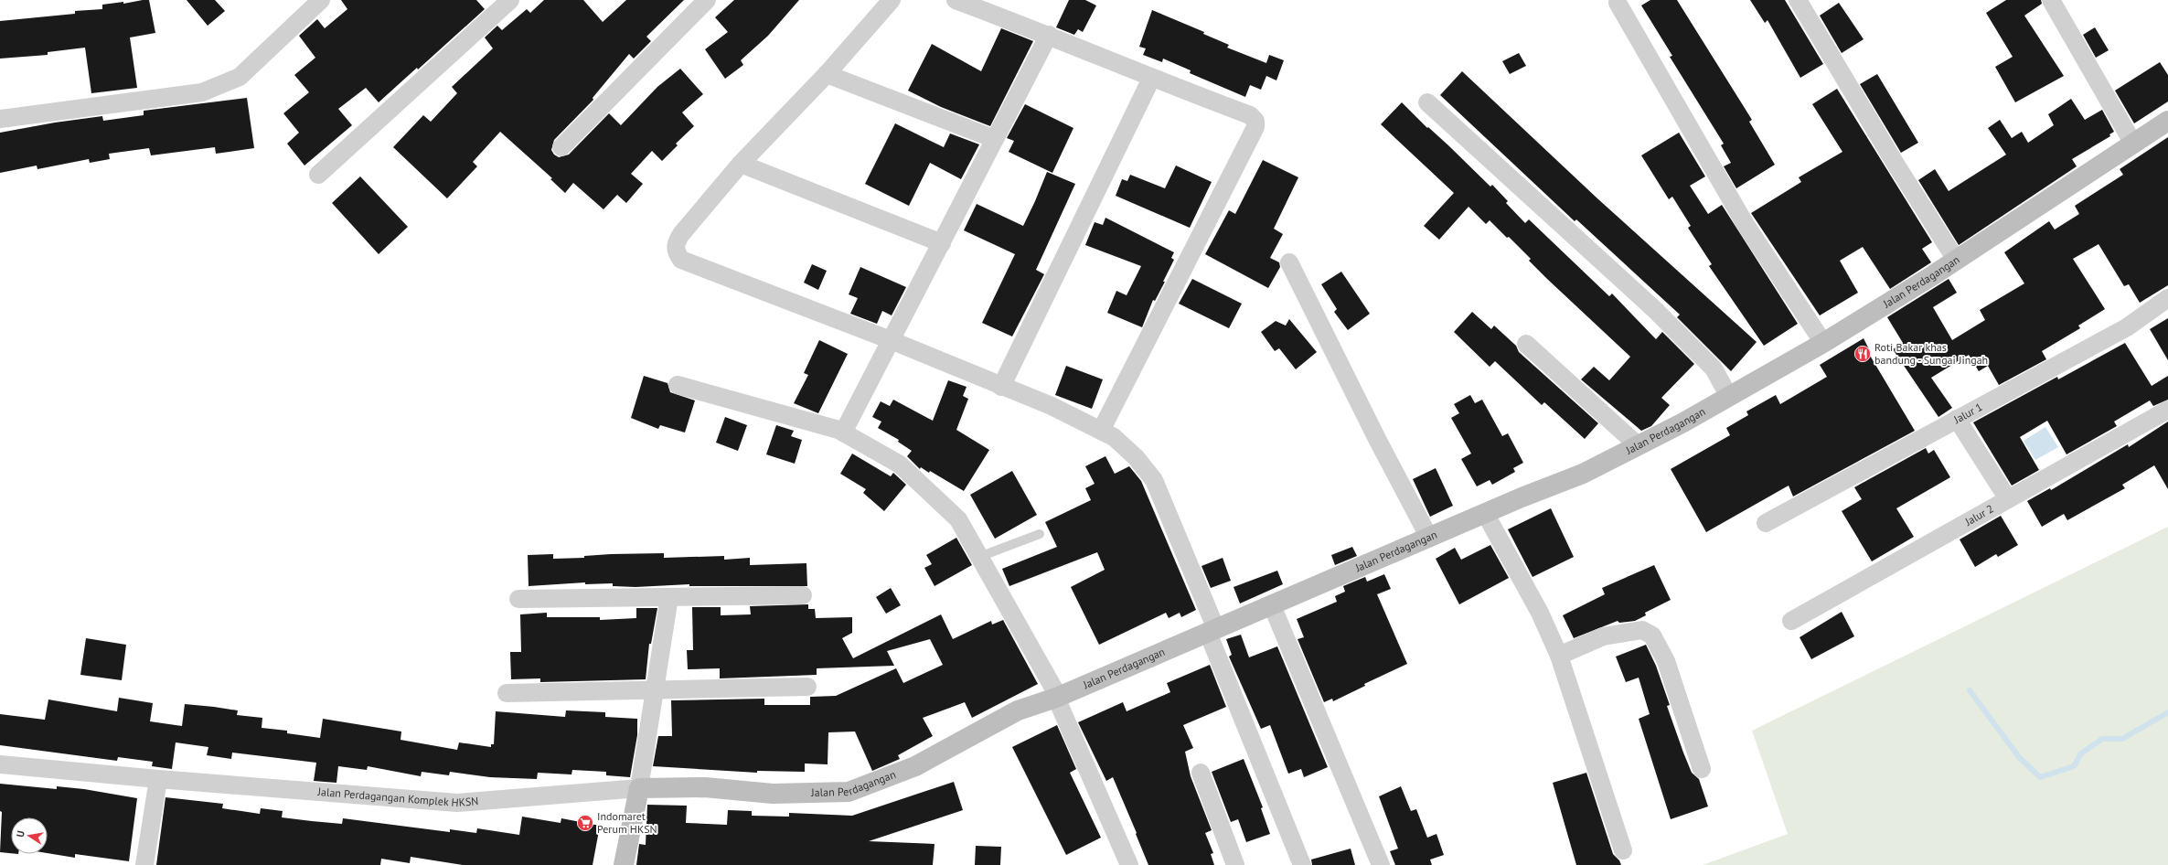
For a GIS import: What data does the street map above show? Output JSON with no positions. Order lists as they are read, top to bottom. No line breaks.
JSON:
{"streets":{"street":["Jalan Perdagangan","Jalur 1","Jalur 2","Jalan Perdagangan Komplek HKSN"]},"crossings":[["Jalan Perdagangan","Jalan Perdagangan Komplek HKSN"]],"places":{"restaurant":["Roti Bakar khas bandung - Sungai Jingah"],"supermarket":["Indomaret Perum HKSN"]},"north":"left"}
